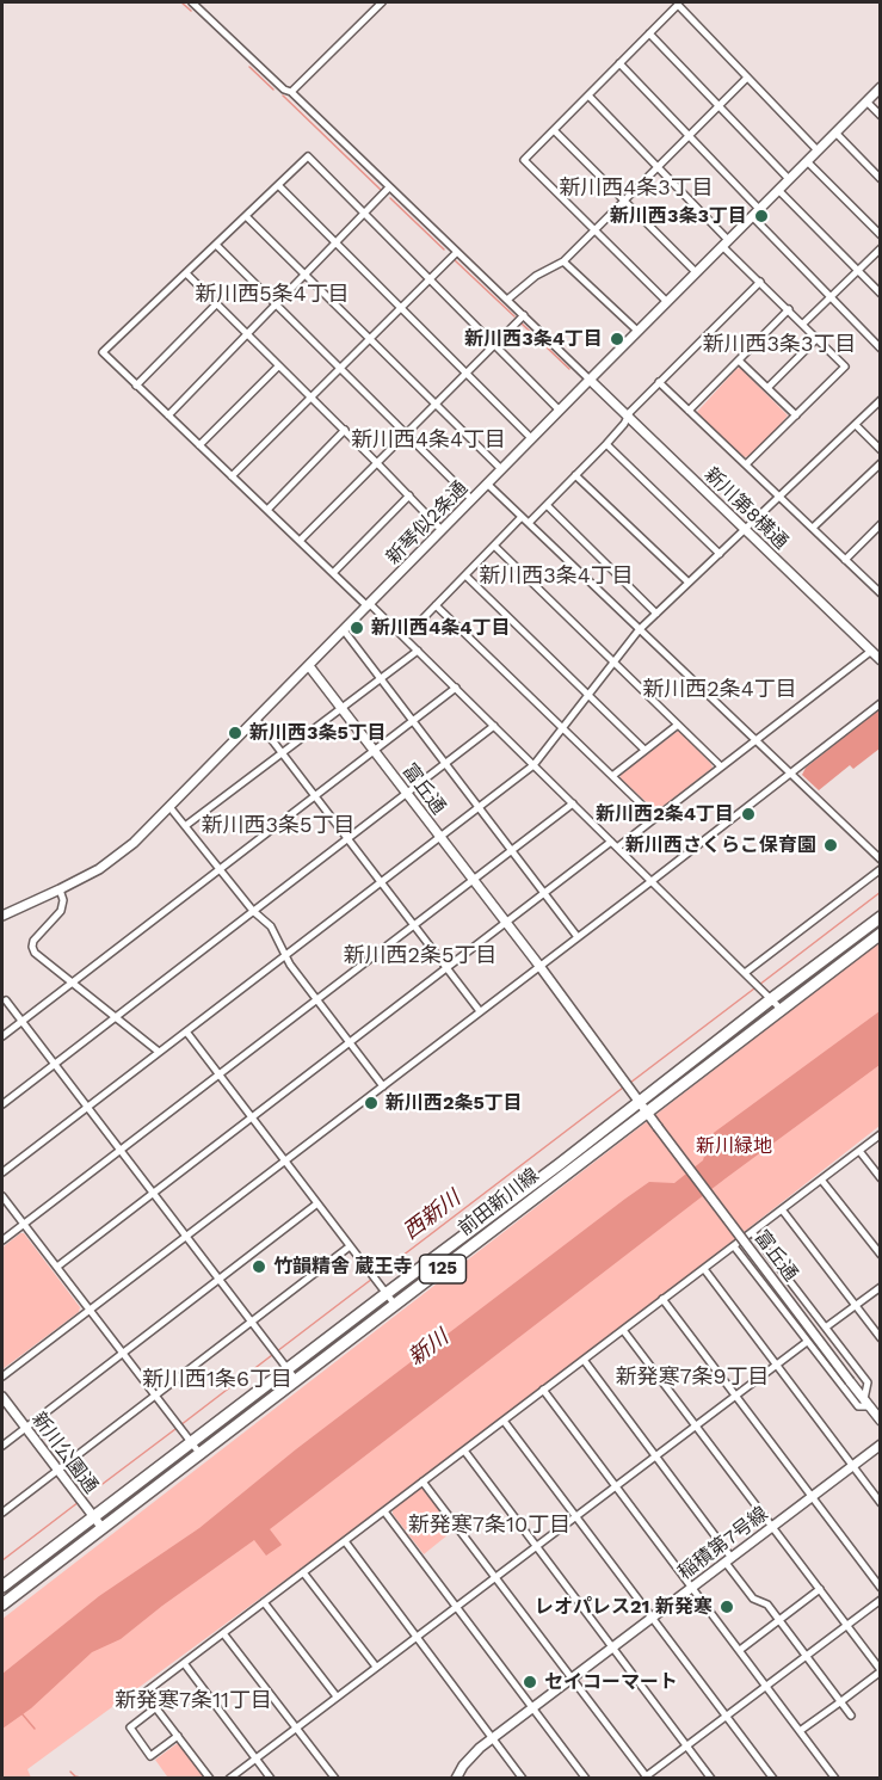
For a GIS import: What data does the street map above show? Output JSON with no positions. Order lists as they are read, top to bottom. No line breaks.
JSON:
{"streets":{"main road":["前田新川線","125"],"street":["新川第8横通","新琴似2条通","富丘通","新川公園通","稲積第7号線"]},"crossings":[["新川第8横通","新琴似2条通"],["新琴似2条通","富丘通"],["富丘通","前田新川線"],["前田新川線","新川公園通"]],"districts":["新川西4条3丁目","新川西5条4丁目","新川西3条3丁目","新川西4条4丁目","新川西3条4丁目","新川西2条4丁目","新川西3条5丁目","新川西2条5丁目","新発寒7条9丁目","新川西1条6丁目","新発寒7条10丁目","新発寒7条11丁目"],"water":["西新川","新川"],"parks":["新川緑地"],"places":["新川西3条3丁目","新川西3条4丁目","新川西4条4丁目","新川西3条5丁目","新川西2条4丁目","新川西さくらこ保育園","新川西2条5丁目","竹韻精舎 蔵王寺","レオパレス21 新発寒","セイコーマート"]}
